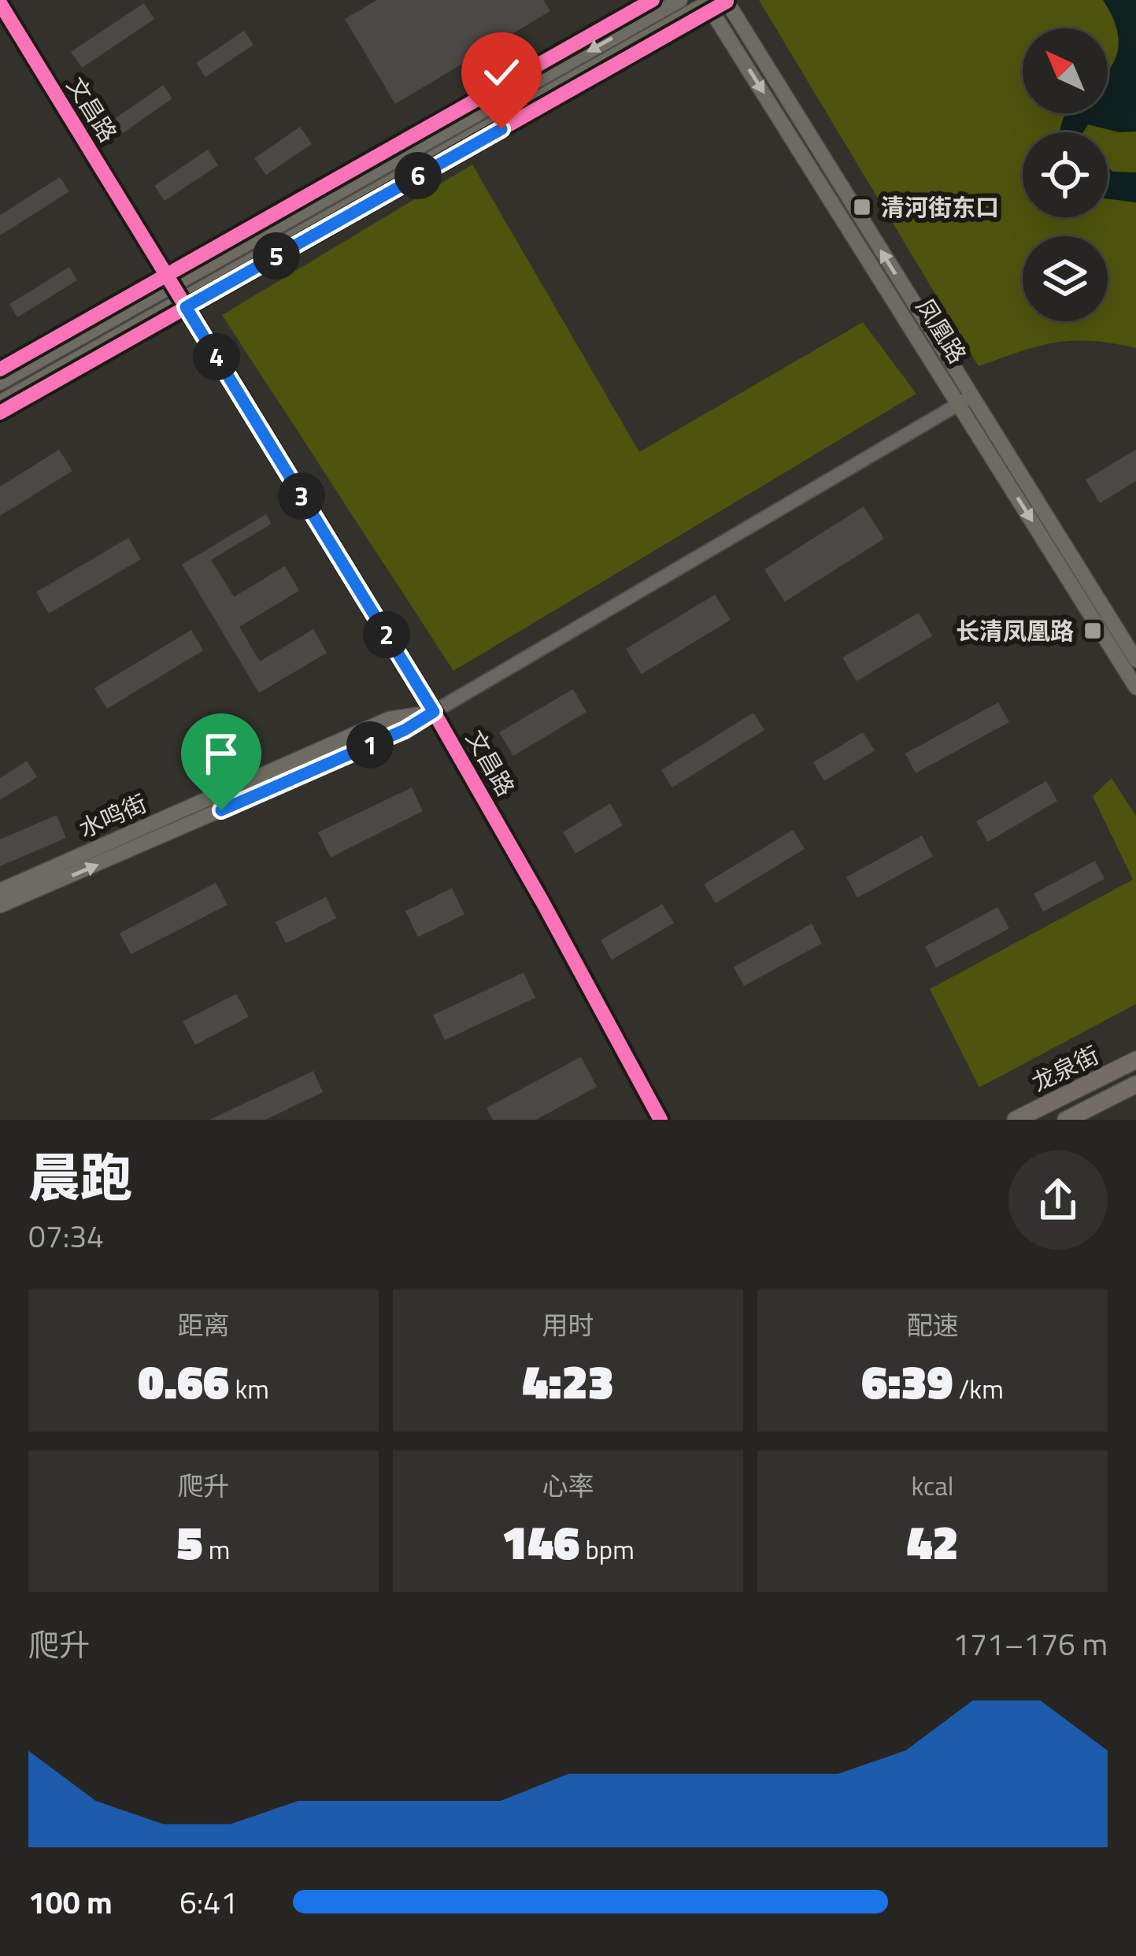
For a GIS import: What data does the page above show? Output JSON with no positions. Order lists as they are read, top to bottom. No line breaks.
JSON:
{"streets":{"main road":["凤凰路","水鸣街","龙泉街"],"street":["文昌路"]},"crossings":[["文昌路","水鸣街"]],"places":{"transit":["清河街东口","长清凤凰路"]},"north":"top left","page":{"pins":["6","5","4","3","2","1"],"heading":["晨跑","07:34"],"stats":[["距离","0.66 km"],["用时","4:23"],["配速","6:39 /km"],["爬升","5 m"],["心率","146 bpm"],["kcal","42"]],"chart":["爬升","171–176 m"],"list":[{"name":"100 m","note":"6:41"}]}}
